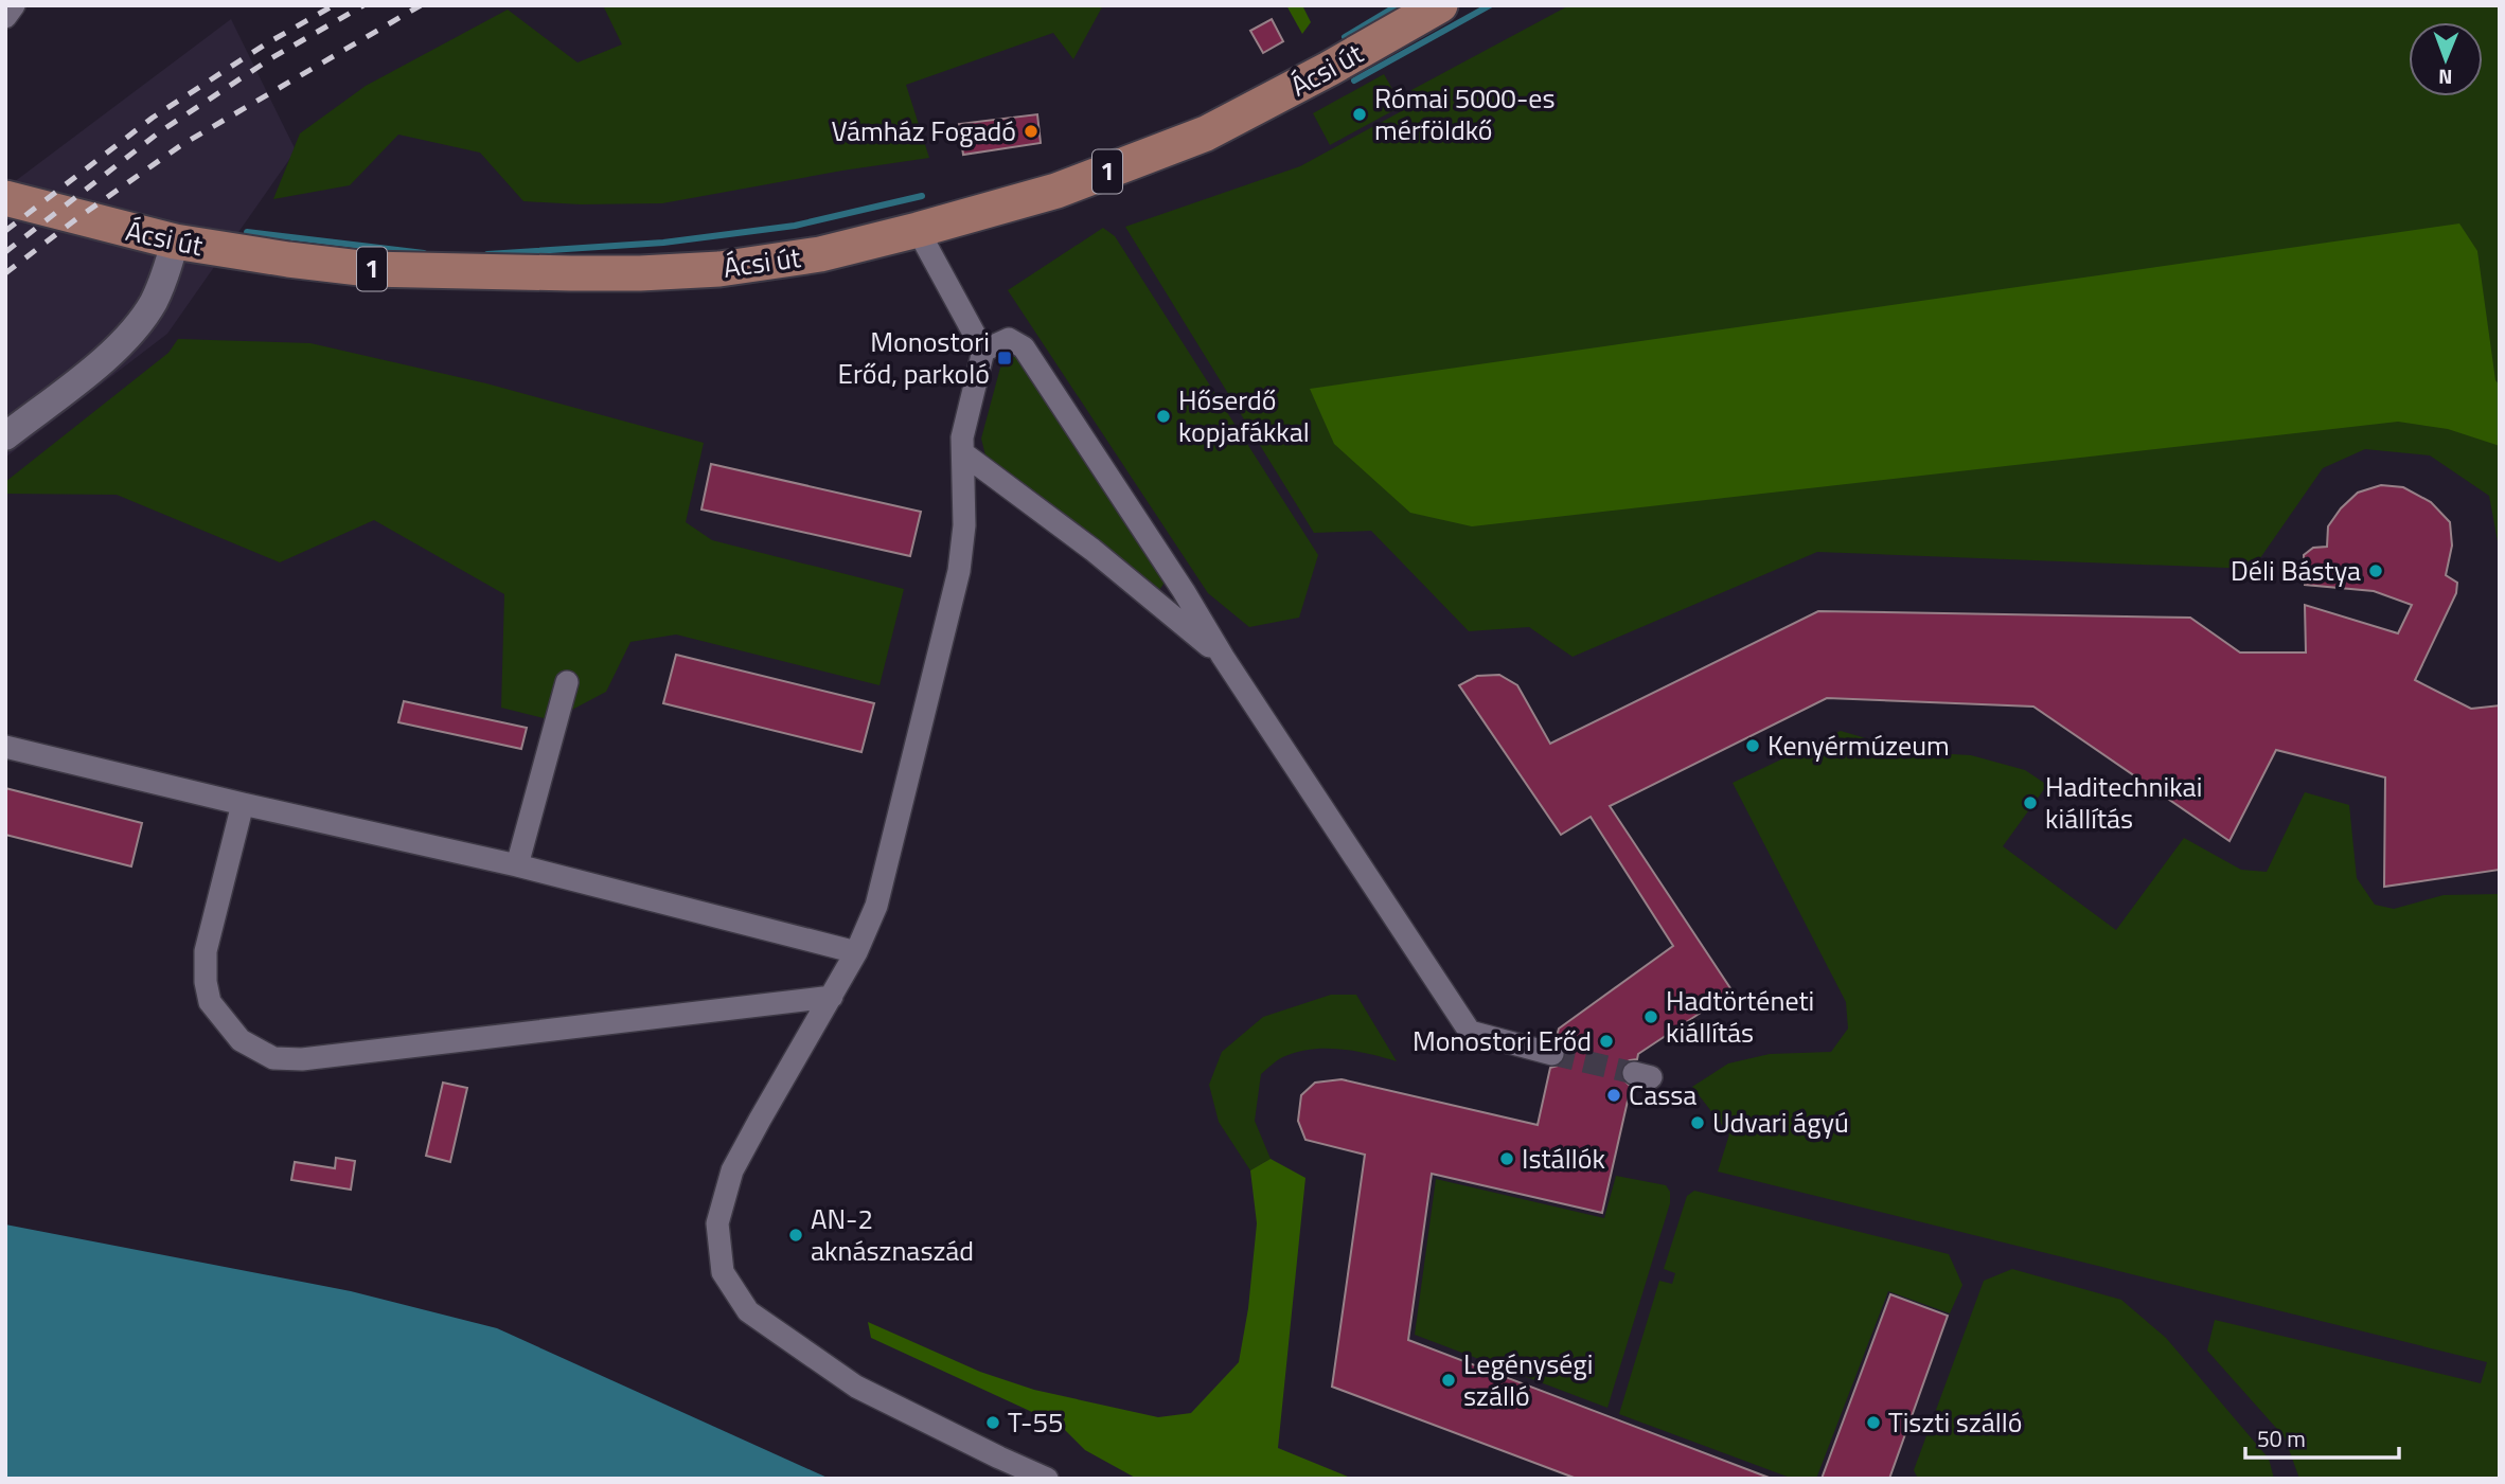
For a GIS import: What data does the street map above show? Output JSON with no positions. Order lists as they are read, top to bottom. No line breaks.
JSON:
{"streets":{"main road":["Ácsi út","1"]},"places":{"other":["Római 5000-es mérföldkő","Vámház Fogadó","Hőserdő kopjafákkal","Déli Bástya","Kenyérmúzeum","Haditechnikai kiállítás","Hadtörténeti kiállítás","Monostori Erőd","Cassa","Udvari ágyú","Istállók","AN-2 aknásznaszád","Legénységi szálló","T-55","Tiszti szálló"],"transit":["Monostori Erőd, parkoló"]},"scale_bar":"50 m","north":"bottom"}
